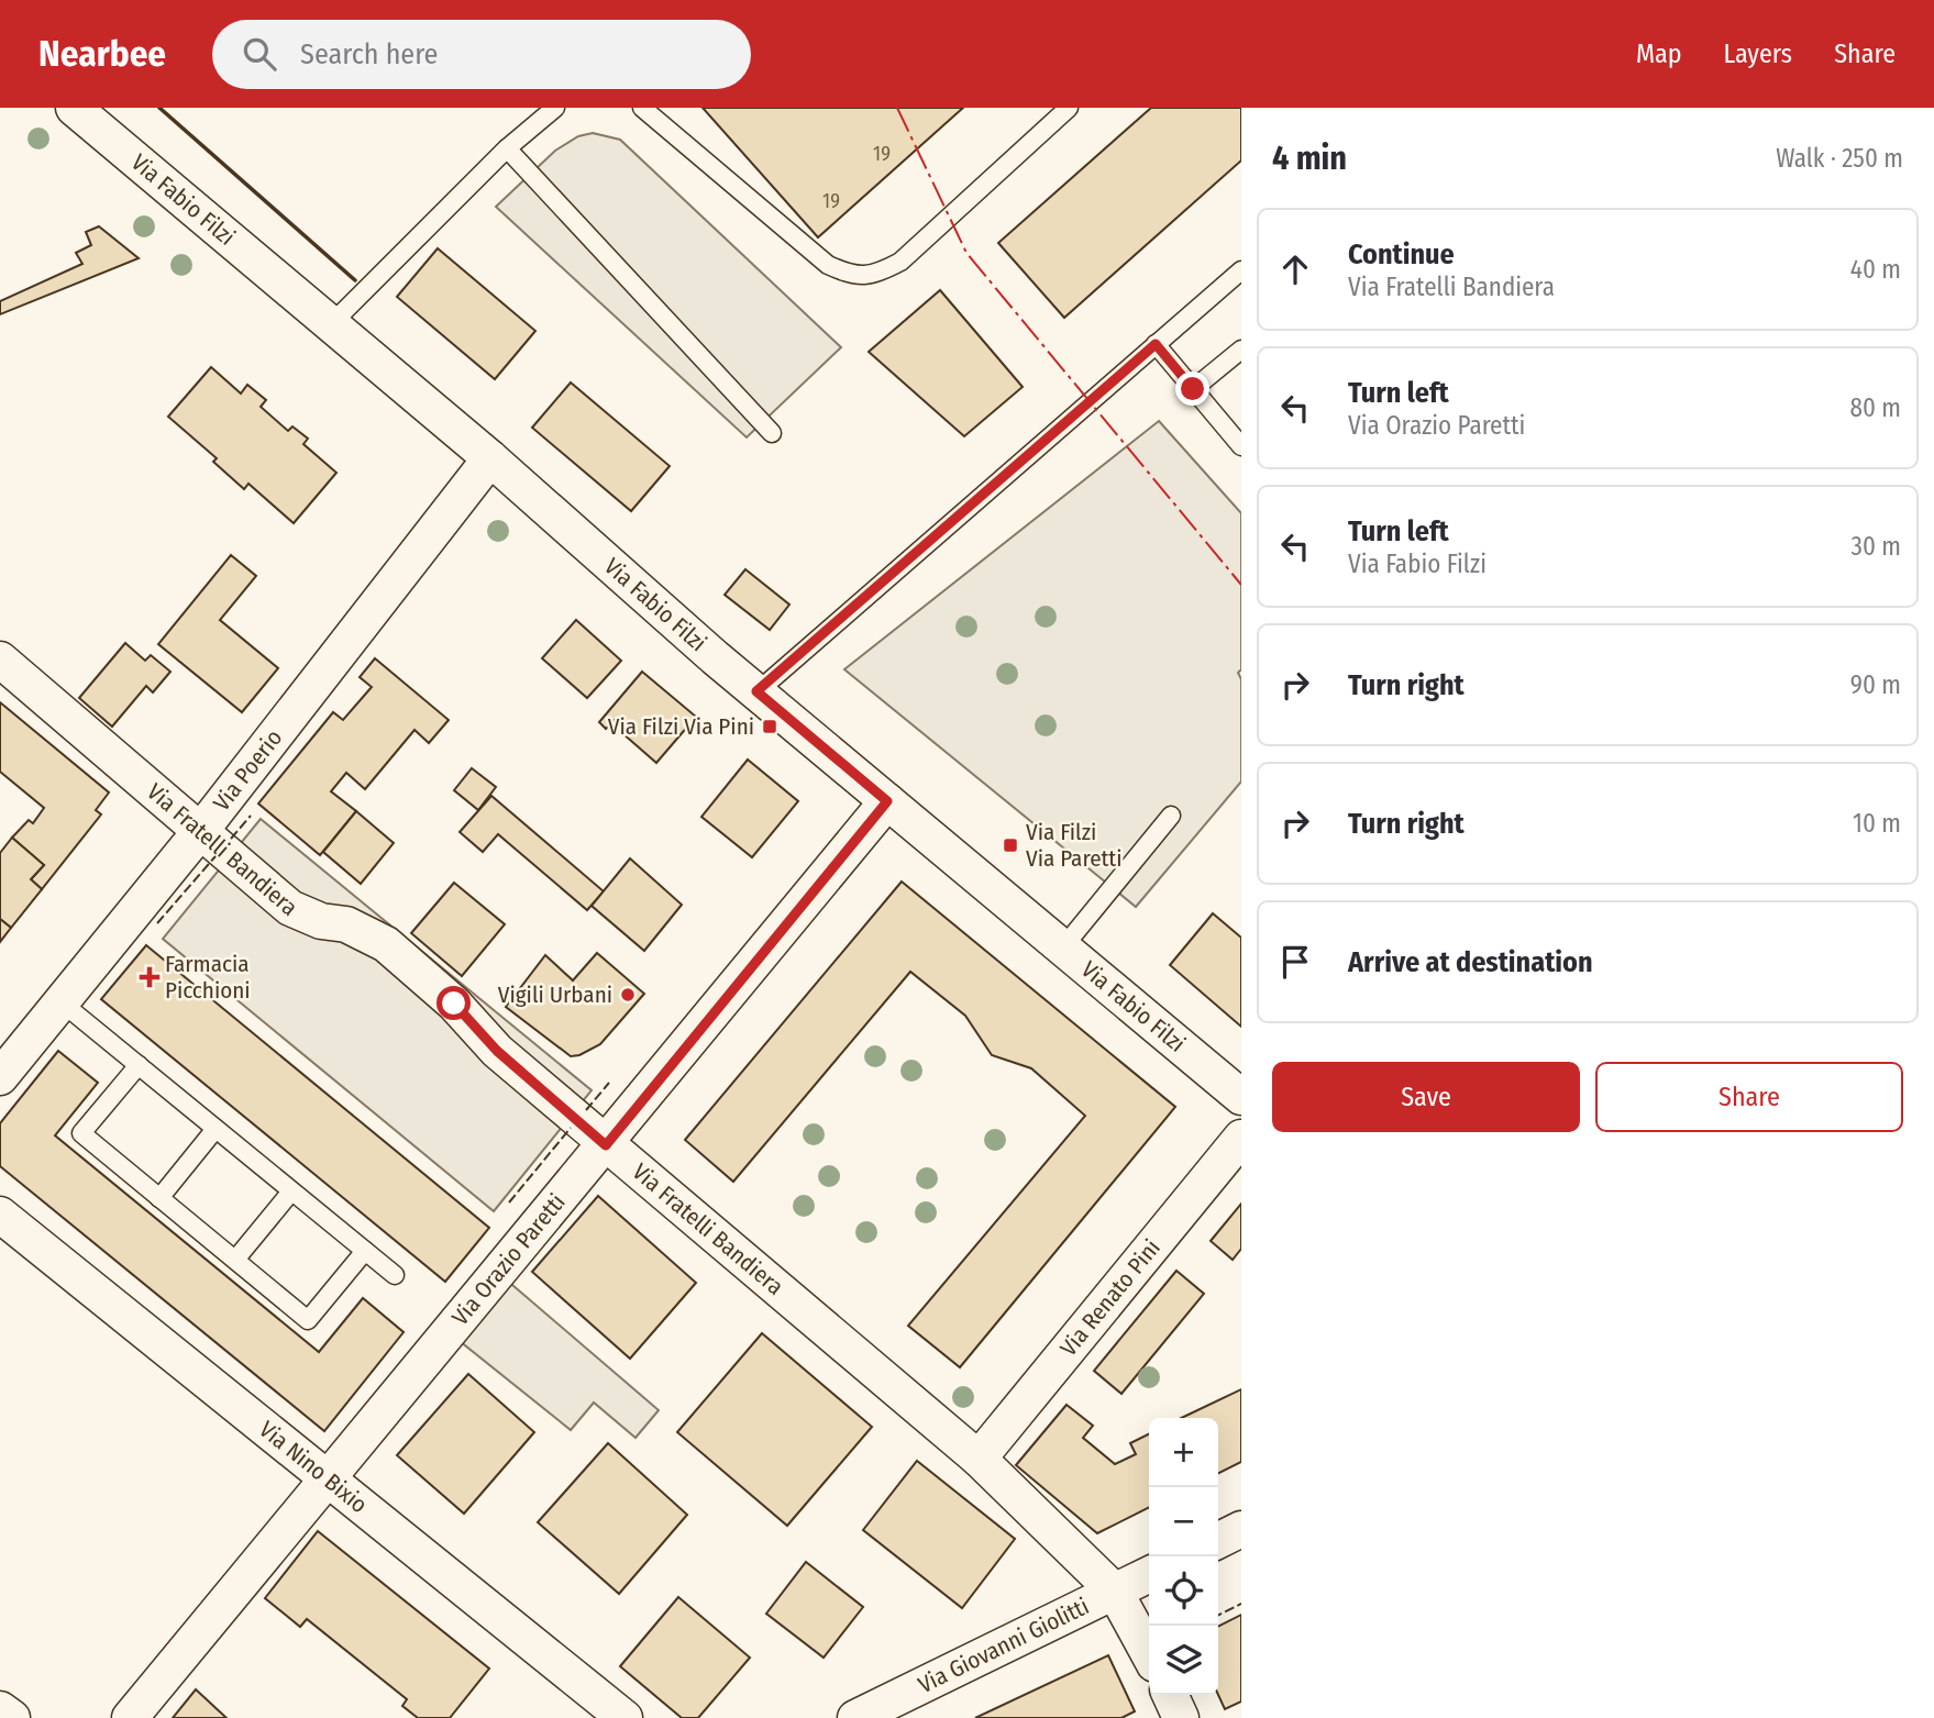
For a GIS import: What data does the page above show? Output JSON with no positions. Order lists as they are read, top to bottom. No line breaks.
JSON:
{"streets":{"street":["Via Fabio Filzi","Via Poerio","Via Fratelli Bandiera","Via Orazio Paretti","Via Renato Pini","Via Nino Bixio","Via Giovanni Giolitti"]},"crossings":[["Via Fabio Filzi","Via Poerio"],["Via Fabio Filzi","Via Orazio Paretti"],["Via Poerio","Via Fratelli Bandiera"],["Via Fratelli Bandiera","Via Orazio Paretti"],["Via Fratelli Bandiera","Via Renato Pini"],["Via Fratelli Bandiera","Via Giovanni Giolitti"],["Via Orazio Paretti","Via Nino Bixio"]],"places":{"transit":["Via Filzi Via Pini","Via Filzi Via Paretti"],"health":["Farmacia Picchioni"],"other":["Vigili Urbani"]},"house_numbers":["19","19"],"page":{"header":"Nearbee","search":"Search here","nav":["Map","Layers","Share"],"heading":["4 min","Walk · 250 m"],"list":[["Continue","Via Fratelli Bandiera","40 m"],["Turn left","Via Orazio Paretti","80 m"],["Turn left","Via Fabio Filzi","30 m"],["Turn right","90 m"],["Turn right","10 m"],"Arrive at destination"],"buttons":["Save","Share"],"map_buttons":["+","−"]}}
